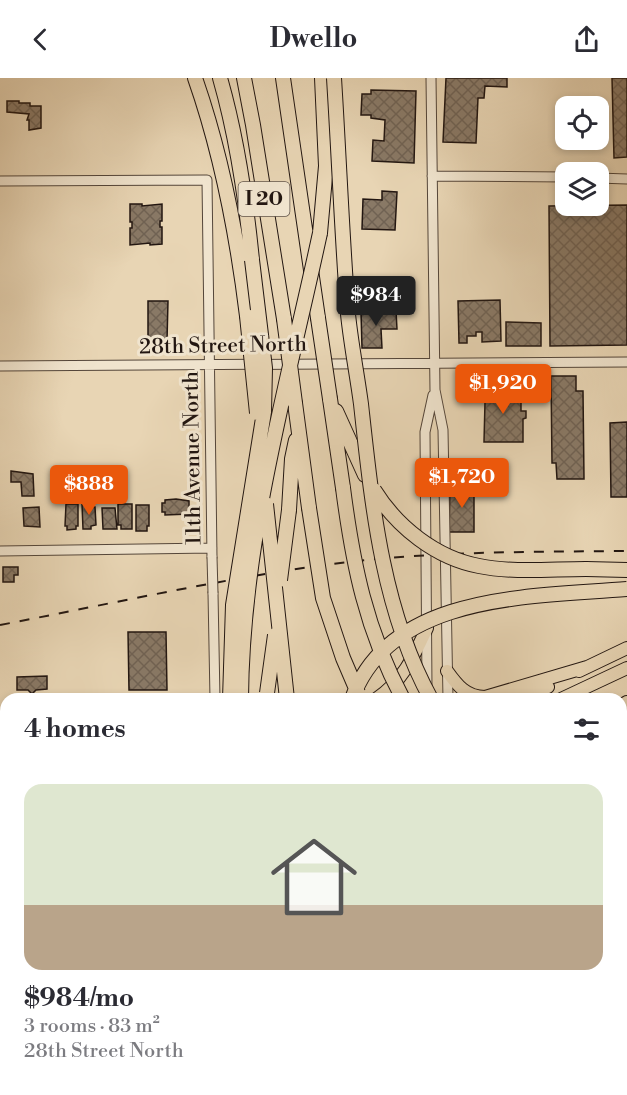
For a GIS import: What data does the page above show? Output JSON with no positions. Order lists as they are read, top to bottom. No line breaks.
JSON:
{"streets":{"highway":["I 20"],"street":["28th Street North","11th Avenue North"]},"crossings":[["28th Street North","11th Avenue North"]],"page":{"header":"Dwello","price":["$984","$1,920","$1,720","$888"],"heading":"4 homes","list":[{"name":"$984/mo","note":"3 rooms · 83 m² · 28th Street North"}]}}
